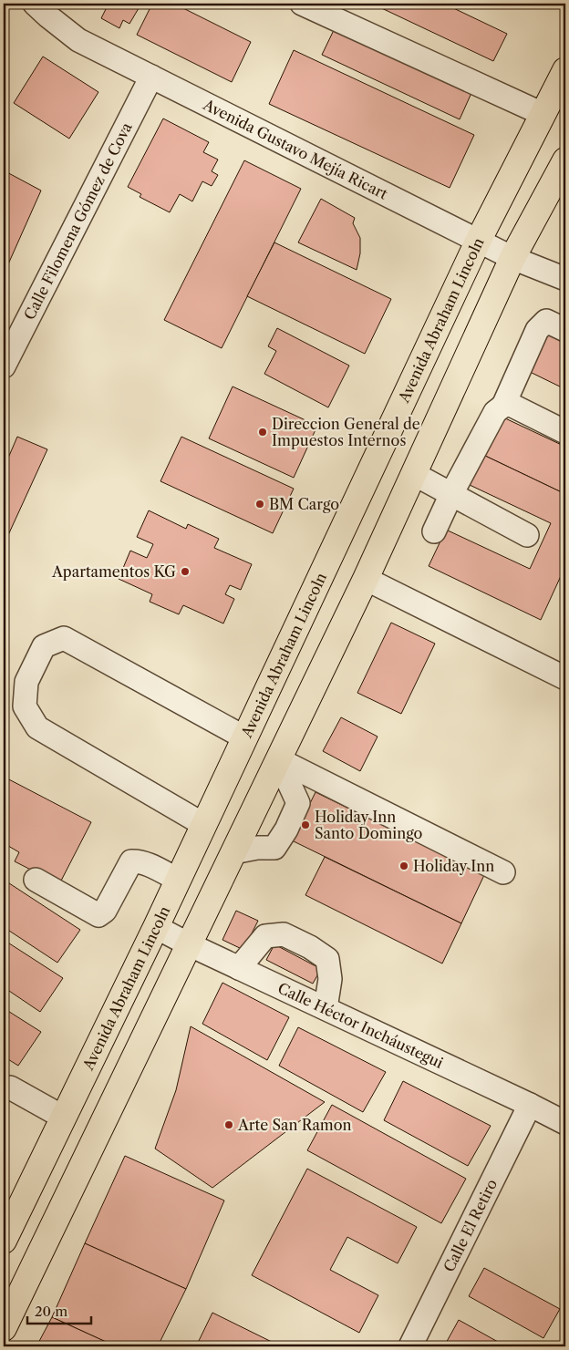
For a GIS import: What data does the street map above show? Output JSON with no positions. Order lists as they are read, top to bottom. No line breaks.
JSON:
{"streets":{"main road":["Avenida Abraham Lincoln"],"street":["Avenida Gustavo Mejía Ricart","Calle Filomena Gómez de Cova","Calle Héctor Incháustegui","Calle El Retiro"]},"crossings":[["Avenida Gustavo Mejía Ricart","Calle Filomena Gómez de Cova"],["Avenida Gustavo Mejía Ricart","Avenida Abraham Lincoln"],["Avenida Abraham Lincoln","Calle Héctor Incháustegui"],["Calle Héctor Incháustegui","Calle El Retiro"]],"places":["Direccion General de Impuestos Internos","BM Cargo","Apartamentos KG","Holiday Inn Santo Domingo","Holiday Inn","Arte San Ramon"],"scale_bar":"20 m"}
